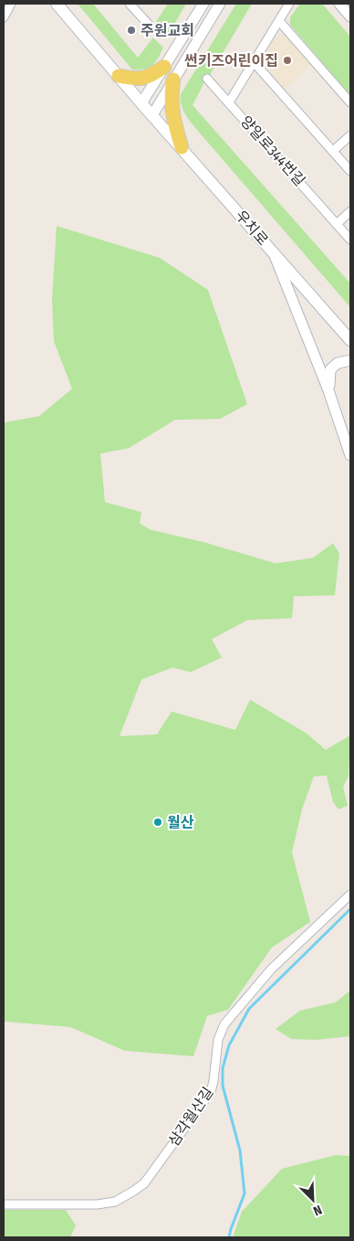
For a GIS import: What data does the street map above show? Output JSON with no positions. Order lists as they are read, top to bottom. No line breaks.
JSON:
{"streets":{"main road":["우치로"],"street":["양일로344번길","삼각월산길"]},"places":["주원교회","썬키즈어린이집","월산"],"north":"bottom right"}
